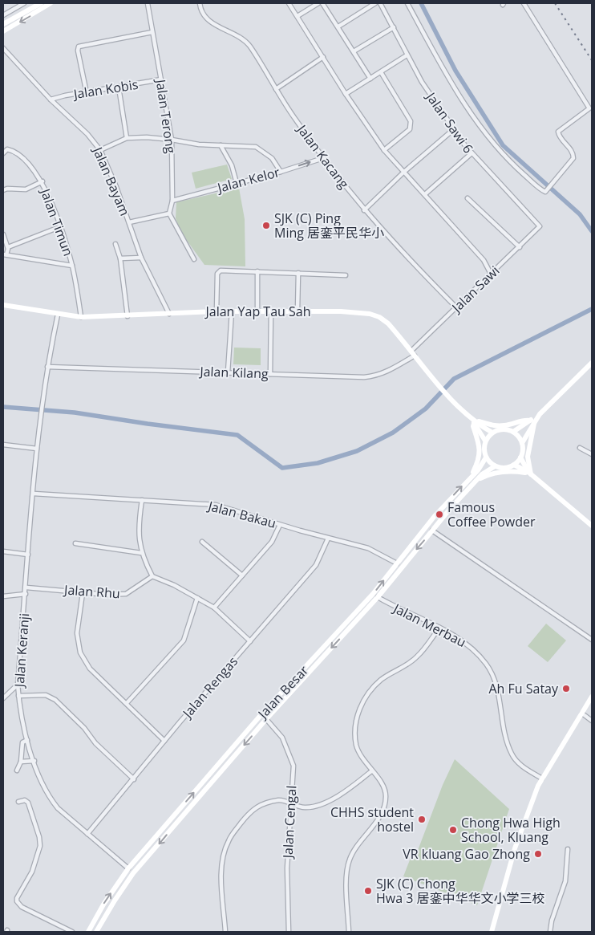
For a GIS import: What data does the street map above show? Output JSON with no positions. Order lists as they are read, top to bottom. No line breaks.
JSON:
{"streets":{"main road":["Jalan Yap Tau Sah","Jalan Besar"],"street":["Jalan Kobis","Jalan Terong","Jalan Sawi 6","Jalan Kacang","Jalan Kelor","Jalan Bayam","Jalan Timun","Jalan Sawi","Jalan Kilang","Jalan Bakau","Jalan Rhu","Jalan Merbau","Jalan Keranji","Jalan Rengas","Jalan Cengal"]},"crossings":[["Jalan Kobis","Jalan Terong"],["Jalan Kobis","Jalan Bayam"],["Jalan Terong","Jalan Kelor"],["Jalan Sawi 6","Jalan Sawi"],["Jalan Kacang","Jalan Kelor"],["Jalan Kacang","Jalan Sawi"],["Jalan Bayam","Jalan Yap Tau Sah"],["Jalan Timun","Jalan Yap Tau Sah"],["Jalan Sawi","Jalan Yap Tau Sah"],["Jalan Yap Tau Sah","Jalan Kilang"],["Jalan Yap Tau Sah","Jalan Besar"],["Jalan Kilang","Jalan Keranji"],["Jalan Bakau","Jalan Keranji"],["Jalan Bakau","Jalan Rengas"],["Jalan Bakau","Jalan Besar"],["Jalan Rhu","Jalan Keranji"],["Jalan Merbau","Jalan Besar"],["Jalan Keranji","Jalan Rengas"],["Jalan Keranji","Jalan Besar"],["Jalan Besar","Jalan Cengal"]],"places":["SJK (C) Ping Ming 居銮平民华小","Famous Coffee Powder","Ah Fu Satay","CHHS student hostel","Chong Hwa High School, Kluang","VR kluang Gao Zhong","SJK (C) Chong Hwa 3 居銮中华华文小学三校"]}
